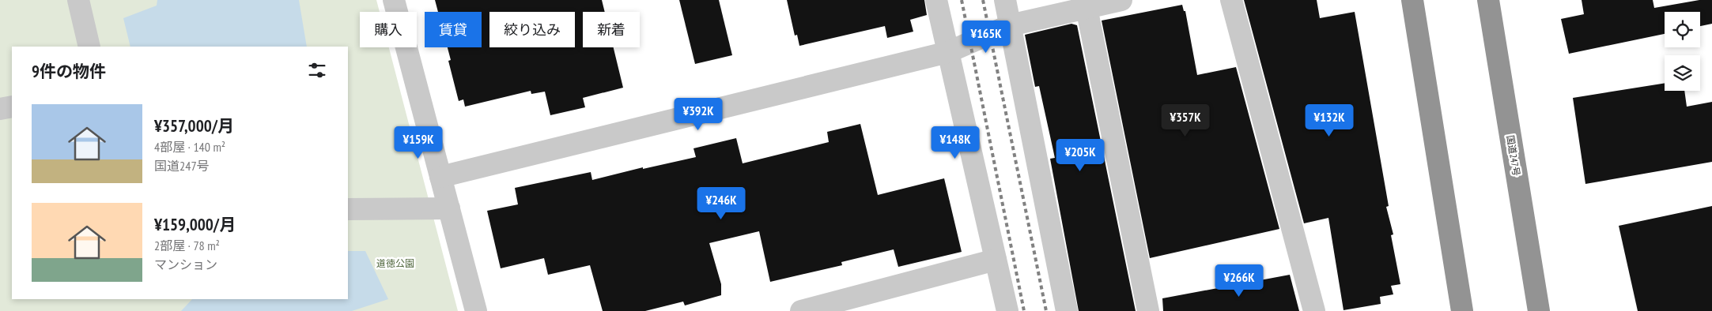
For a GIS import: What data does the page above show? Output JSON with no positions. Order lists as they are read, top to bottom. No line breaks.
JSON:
{"streets":{"highway":["国道247号"]},"parks":["道徳公園"],"page":{"chip":["購入","賃貸","絞り込み","新着"],"price":["¥165K","¥392K","¥357K","¥132K","¥159K","¥148K","¥205K","¥246K","¥266K"],"heading":"9件の物件","list":[{"name":"¥357,000/月","note":"4部屋 · 140 m² · 国道247号"},{"name":"¥159,000/月","note":"2部屋 · 78 m² · マンション"}]}}
